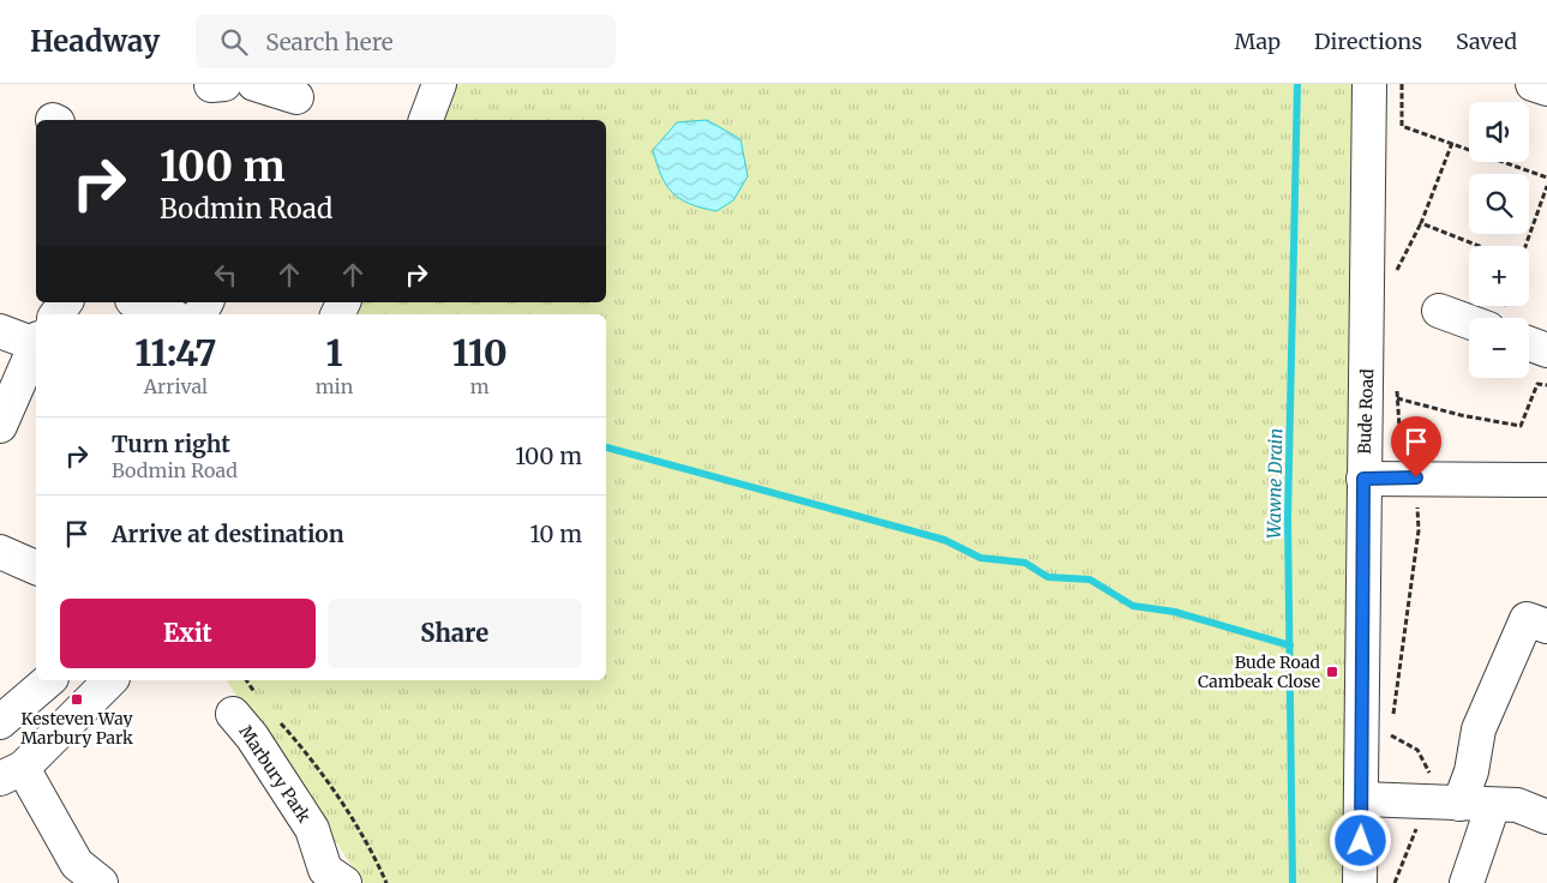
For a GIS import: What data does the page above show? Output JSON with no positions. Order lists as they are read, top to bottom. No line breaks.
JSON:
{"streets":{"street":["Bude Road","Marbury Park"]},"water":["Wawne Drain"],"places":{"transit":["Bude Road Cambeak Close","Kesteven Way Marbury Park"]},"page":{"header":"Headway","search":"Search here","nav":["Map","Directions","Saved"],"map_buttons":["+","−"],"turn":["100 m","Bodmin Road"],"eta":["11:47","Arrival","1","min","110","m"],"list":[{"name":"Turn right","note":"Bodmin Road","value":"100 m"},{"name":"Arrive at destination","value":"10 m"}],"buttons":["Exit","Share"]}}
